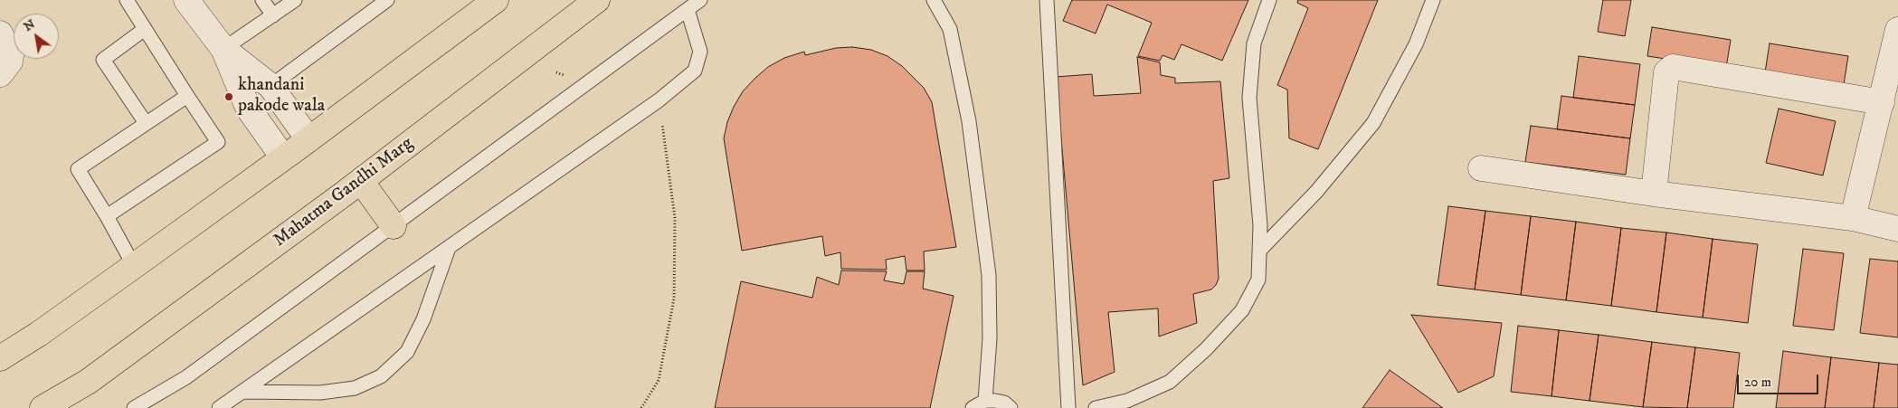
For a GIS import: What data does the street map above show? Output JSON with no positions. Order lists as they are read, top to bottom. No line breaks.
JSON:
{"streets":{"main road":["Mahatma Gandhi Marg"]},"places":["khandani pakode wala"],"scale_bar":"20 m","north":"top left"}
